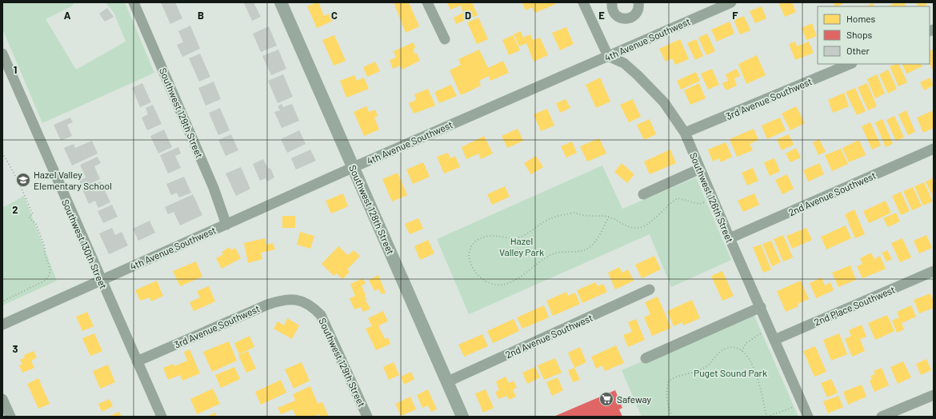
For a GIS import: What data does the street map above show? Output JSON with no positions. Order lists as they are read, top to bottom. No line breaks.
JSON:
{"streets":{"main road":["Southwest 128th Street"],"street":["4th Avenue Southwest","3rd Avenue Southwest","Southwest 129th Street","2nd Avenue Southwest","Southwest 126th Street","Southwest 130th Street","2nd Place Southwest"]},"crossings":[["4th Avenue Southwest","Southwest 129th Street"],["4th Avenue Southwest","Southwest 126th Street"],["4th Avenue Southwest","Southwest 128th Street"],["4th Avenue Southwest","Southwest 130th Street"],["3rd Avenue Southwest","Southwest 129th Street"],["3rd Avenue Southwest","Southwest 126th Street"],["3rd Avenue Southwest","Southwest 130th Street"],["2nd Avenue Southwest","Southwest 126th Street"],["2nd Avenue Southwest","Southwest 128th Street"],["Southwest 126th Street","2nd Place Southwest"]],"parks":["Hazel Valley Park","Puget Sound Park"],"places":{"school or university":["Hazel Valley Elementary School"],"supermarket":["Safeway"]},"legend":["Homes","Shops","Other"],"grid":{"columns":["A","B","C","D","E","F"],"rows":["1","2","3"]}}
